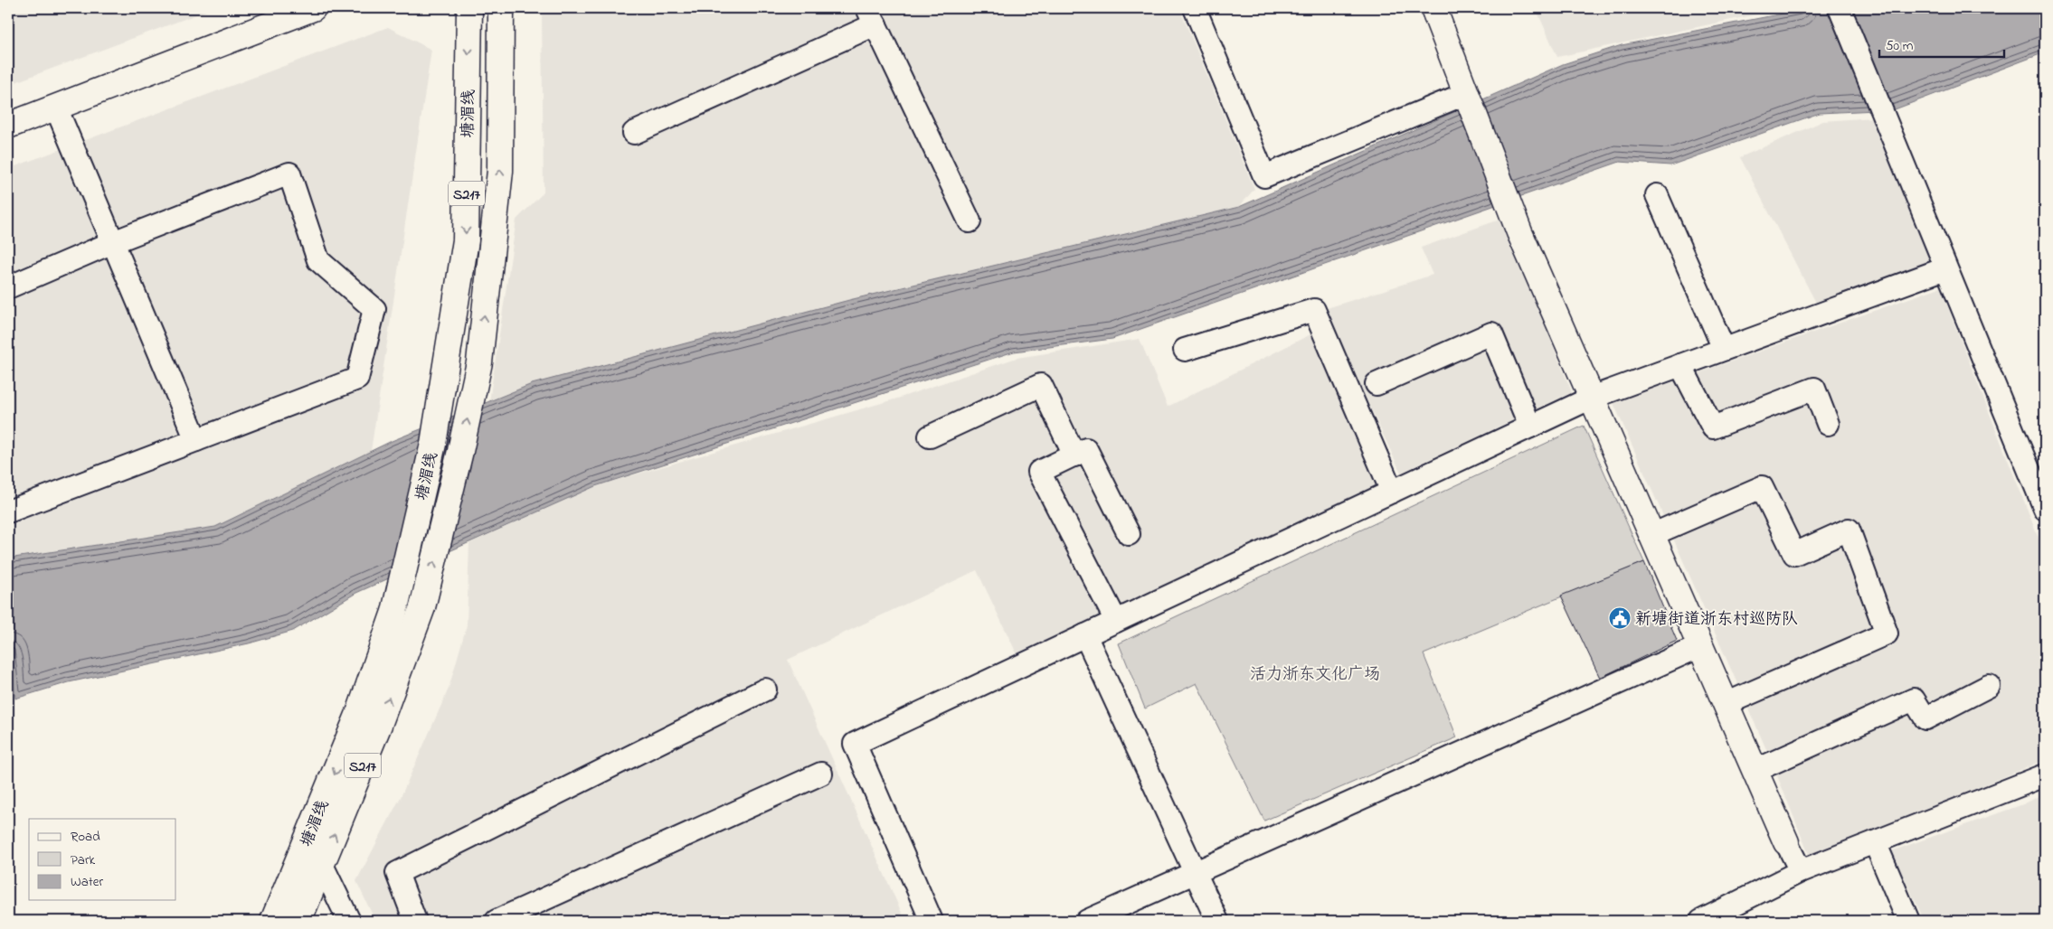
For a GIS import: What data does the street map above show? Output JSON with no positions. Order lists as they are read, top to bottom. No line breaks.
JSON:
{"streets":{"main road":["塘湄线","S217"]},"parks":["活力浙东文化广场"],"places":{"public building":["新塘街道浙东村巡防队"]},"legend":["Road","Park","Water"],"scale_bar":"50 m"}
